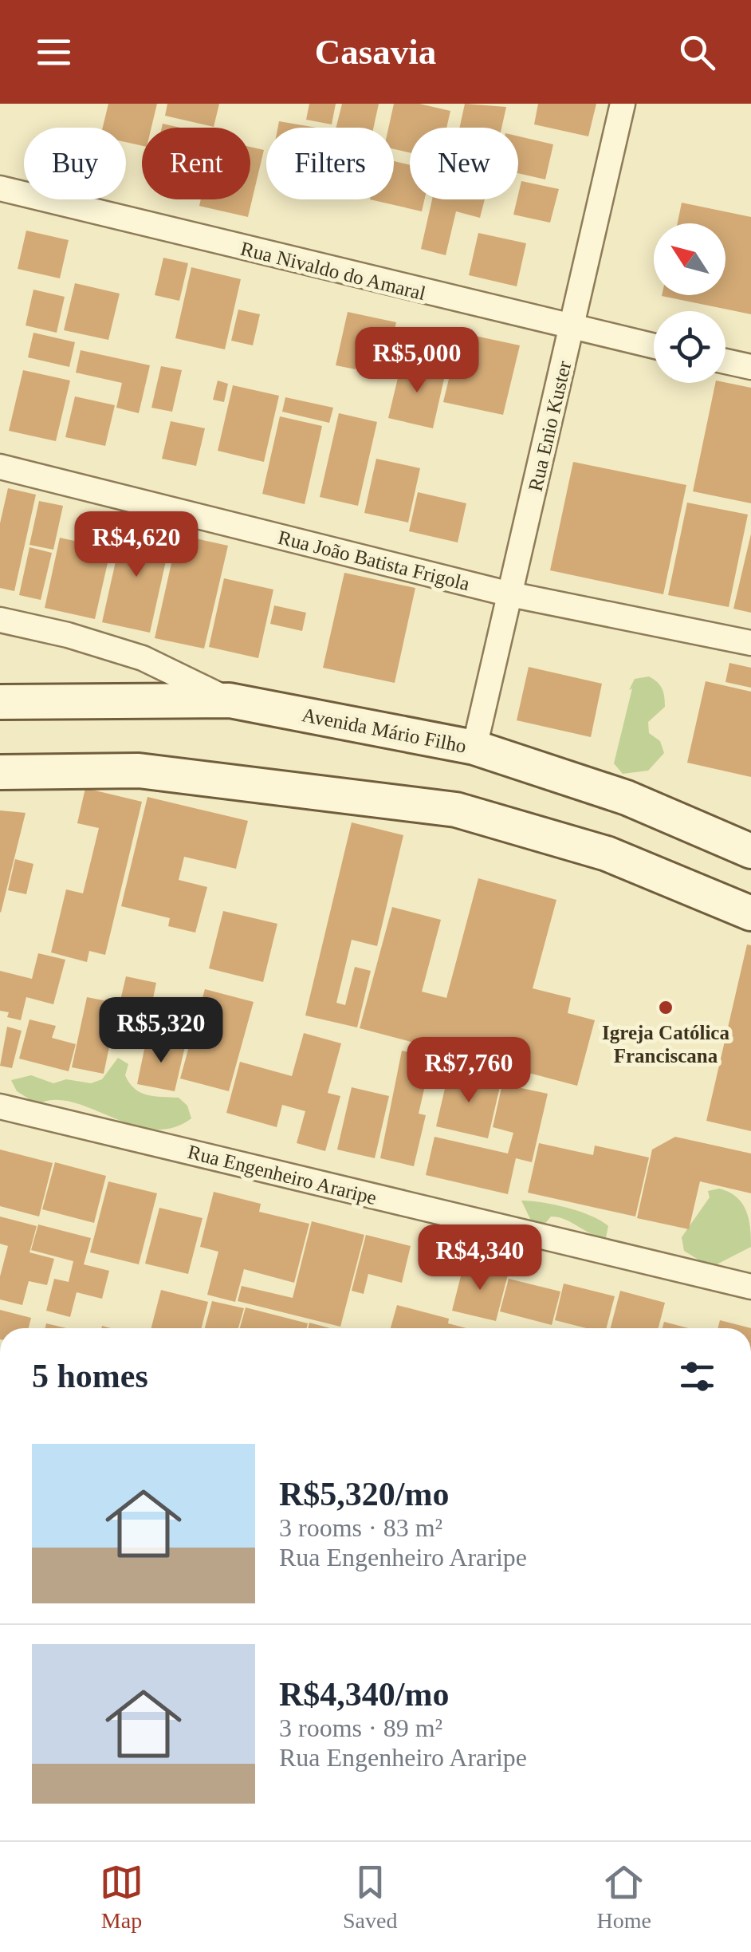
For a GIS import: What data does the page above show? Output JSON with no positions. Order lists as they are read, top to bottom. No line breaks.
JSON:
{"streets":{"main road":["Avenida Mário Filho"],"street":["Rua Nivaldo do Amaral","Rua Enio Kuster","Rua João Batista Frigola","Rua Engenheiro Araripe"]},"crossings":[["Rua Nivaldo do Amaral","Rua Enio Kuster"],["Rua Enio Kuster","Rua João Batista Frigola"],["Rua Enio Kuster","Avenida Mário Filho"]],"places":["Igreja Católica Franciscana"],"north":"top left","page":{"header":"Casavia","chip":["Buy","Rent","Filters","New"],"price":["R$5,000","R$4,620","R$5,320","R$7,760","R$4,340"],"heading":"5 homes","list":[{"name":"R$5,320/mo","note":"3 rooms · 83 m² · Rua Engenheiro Araripe"},{"name":"R$4,340/mo","note":"3 rooms · 89 m² · Rua Engenheiro Araripe"}],"tabs":["Map","Saved","Home"]}}
